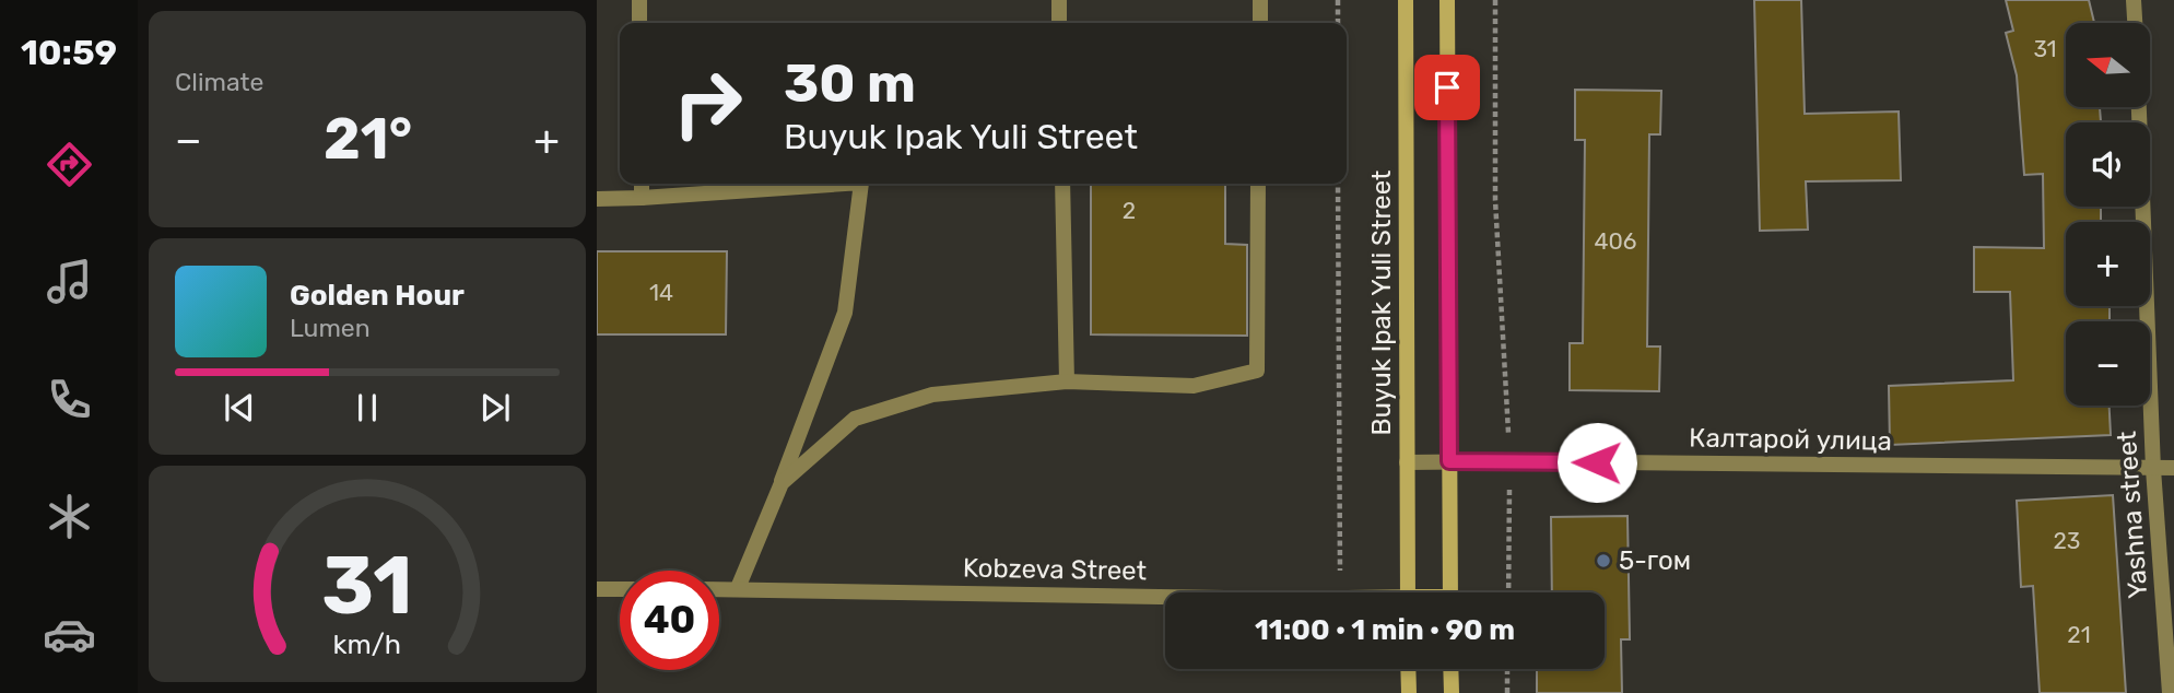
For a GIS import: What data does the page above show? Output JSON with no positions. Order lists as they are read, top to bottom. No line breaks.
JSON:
{"streets":{"main road":["Buyuk Ipak Yuli Street"],"street":["Калтарой улица","Yashna street","Kobzeva Street"]},"crossings":[["Buyuk Ipak Yuli Street","Калтарой улица"],["Калтарой улица","Yashna street"]],"places":["5-гом"],"house_numbers":["31","2","406","14","23","21"],"north":"left","page":{"tabs":"10:59","tile":"Climate","map_buttons":["+","−"],"turn":["30 m","Buyuk Ipak Yuli Street"],"heat":["−","21°","+"],"song":["Golden Hour","Lumen"],"limit":"40","trip":"11:00 · 1 min · 90 m","gauge":["31","km/h"]}}
